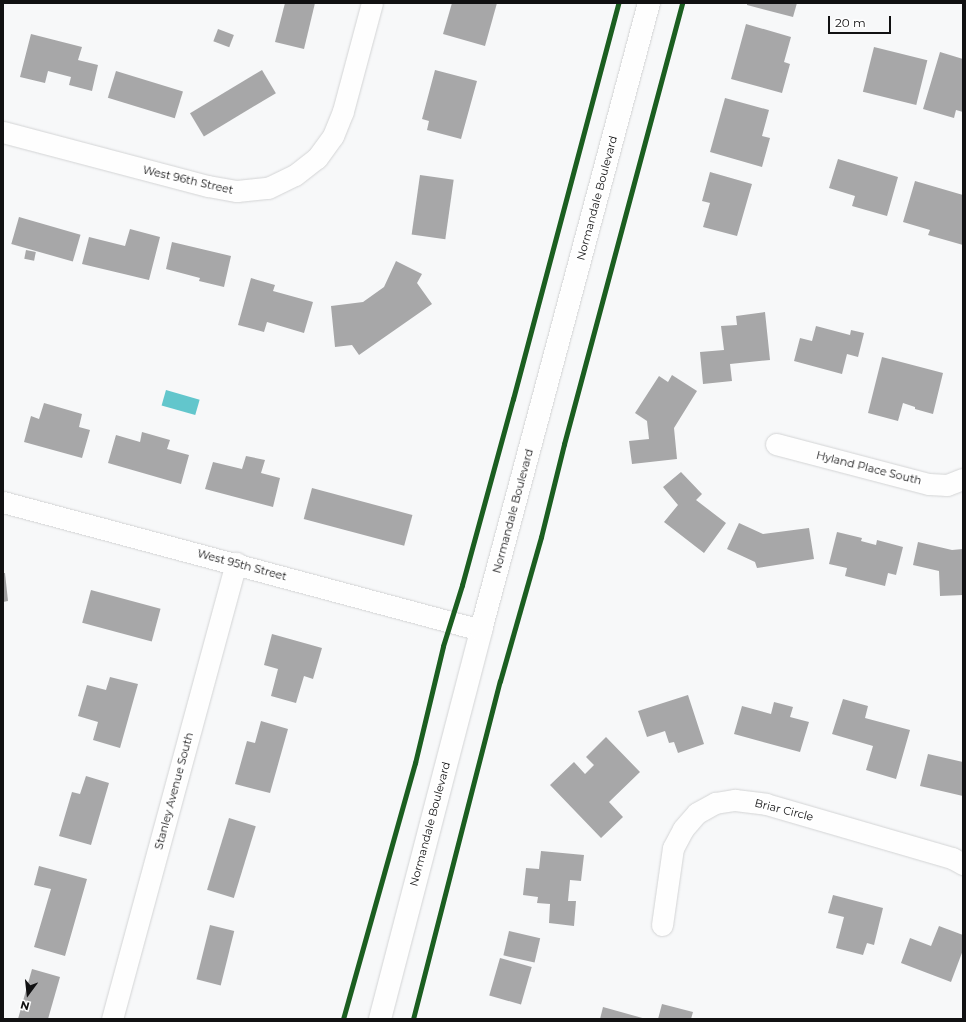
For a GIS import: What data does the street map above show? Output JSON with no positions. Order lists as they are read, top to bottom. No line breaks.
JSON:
{"streets":{"main road":["Normandale Boulevard"],"street":["West 96th Street","Hyland Place South","West 95th Street","Stanley Avenue South","Briar Circle"]},"crossings":[["Normandale Boulevard","West 95th Street"],["West 95th Street","Stanley Avenue South"]],"scale_bar":"20 m","north":"bottom"}
